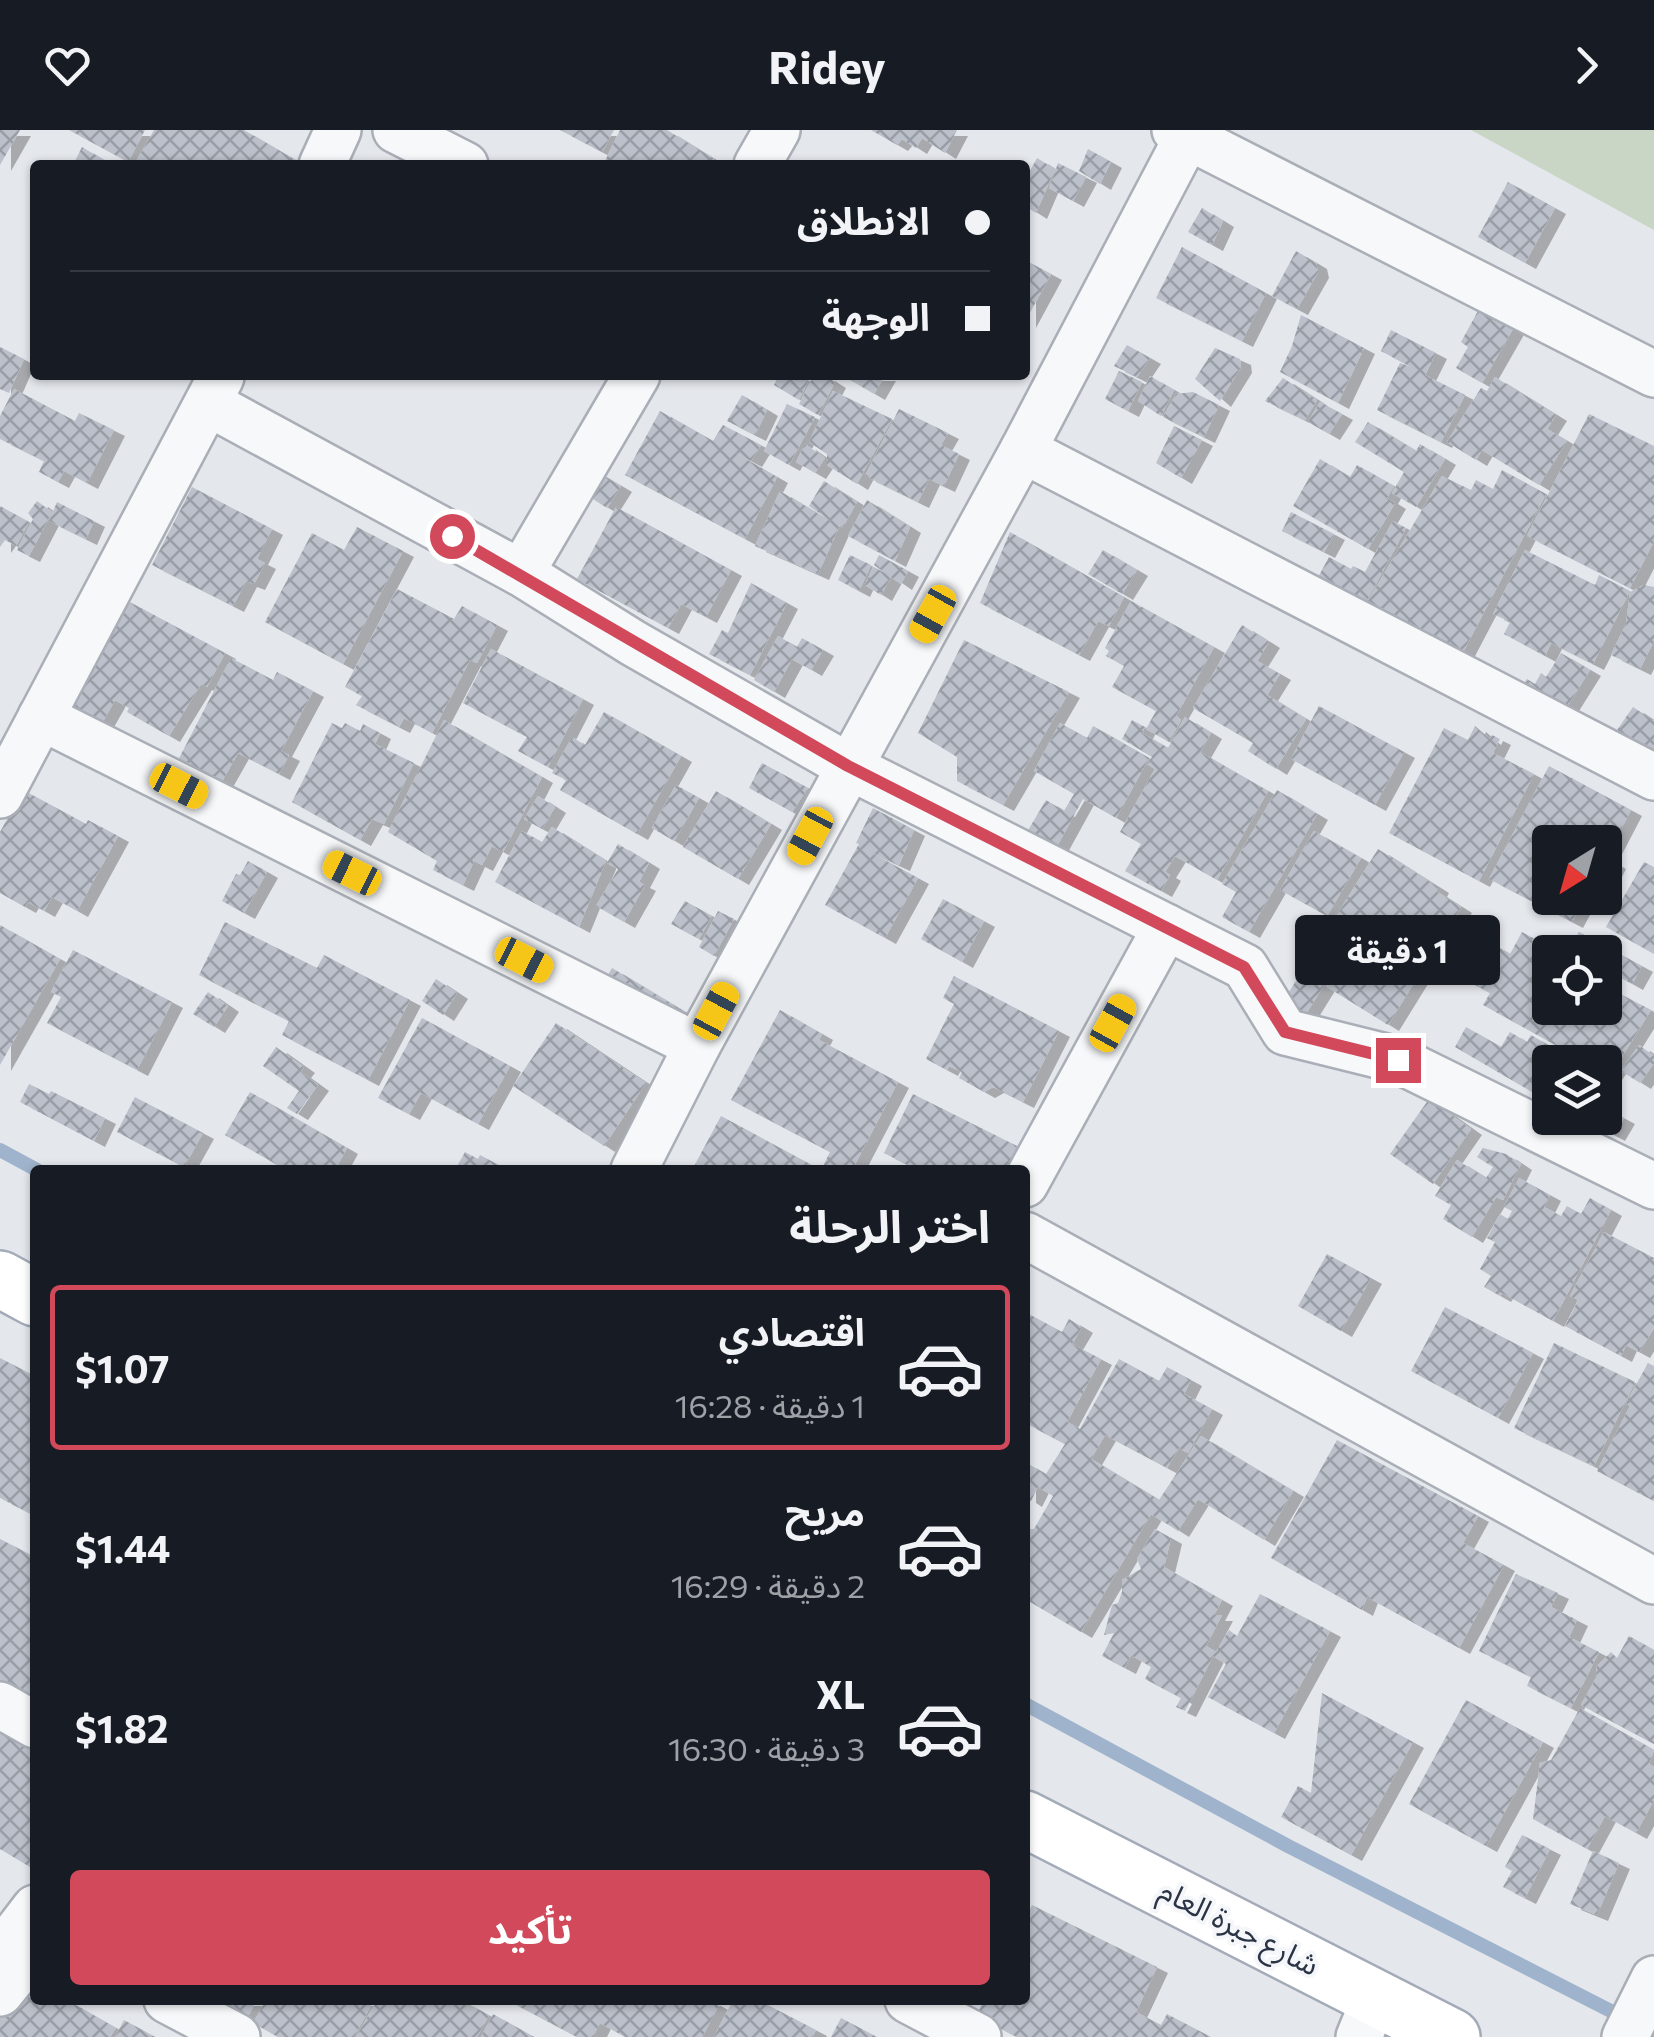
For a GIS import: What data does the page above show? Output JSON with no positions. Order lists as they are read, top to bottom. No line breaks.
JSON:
{"streets":{"main road":["شارع جبرة العام"]},"north":"bottom left","page":{"header":"Ridey","banner":["الانطلاق","الوجهة"],"bubble":"1 دقيقة","heading":"اختر الرحلة","list":[{"name":"اقتصادي","note":"1 دقيقة · 16:28","value":"$1.07"},{"name":"مريح","note":"2 دقيقة · 16:29","value":"$1.44"},{"name":"XL","note":"3 دقيقة · 16:30","value":"$1.82"}],"buttons":"تأكيد"}}
